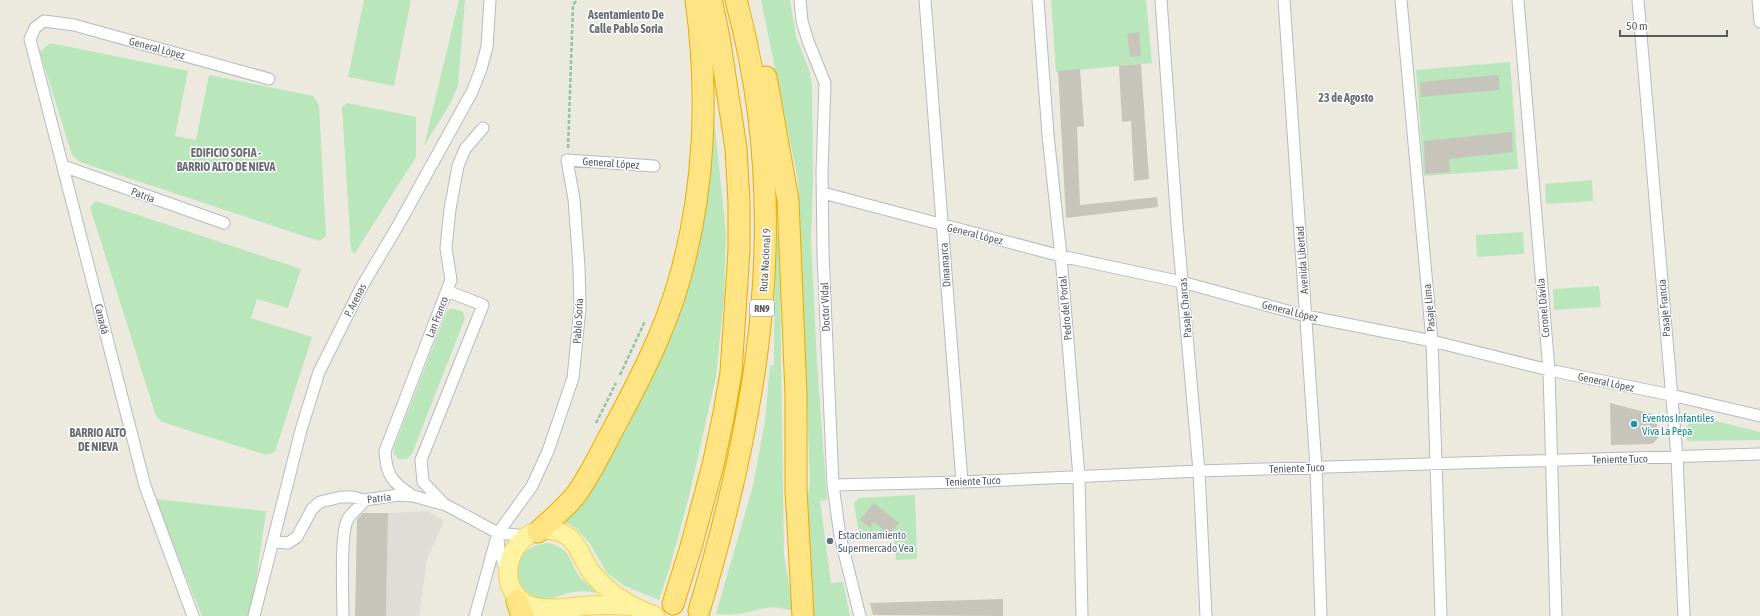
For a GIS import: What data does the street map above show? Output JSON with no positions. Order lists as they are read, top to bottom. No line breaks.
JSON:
{"streets":{"highway":["Ruta Nacional 9","RN9"],"street":["General López","Patria","Avenida Libertad","Dinamarca","P. Arenas","Doctor Vidal","Pedro del Portal","Pasaje Charcas","Pasaje Lima","Coronel Dávila","Pasaje Francia","Lan Franco","Canadá","Pablo Soria","Teniente Tuco"]},"crossings":[["General López","Avenida Libertad"],["General López","Dinamarca"],["General López","Doctor Vidal"],["General López","Pedro del Portal"],["General López","Pasaje Charcas"],["General López","Pasaje Lima"],["General López","Coronel Dávila"],["General López","Pasaje Francia"],["General López","Canadá"],["General López","Pablo Soria"],["Patria","P. Arenas"],["Patria","Lan Franco"],["Patria","Canadá"],["Patria","Pablo Soria"],["Avenida Libertad","Teniente Tuco"],["Dinamarca","Teniente Tuco"],["Doctor Vidal","Teniente Tuco"],["Pedro del Portal","Teniente Tuco"],["Pasaje Charcas","Teniente Tuco"],["Pasaje Lima","Teniente Tuco"],["Coronel Dávila","Teniente Tuco"],["Pasaje Francia","Teniente Tuco"]],"districts":["Asentamiento De Calle Pablo Soria","23 de Agosto","EDIFICIO SOFIA - BARRIO ALTO DE NIEVA","BARRIO ALTO DE NIEVA"],"places":["Eventos Infantiles Viva La Pepa","Estacionamiento Supermercado Vea"],"scale_bar":"50 m"}
